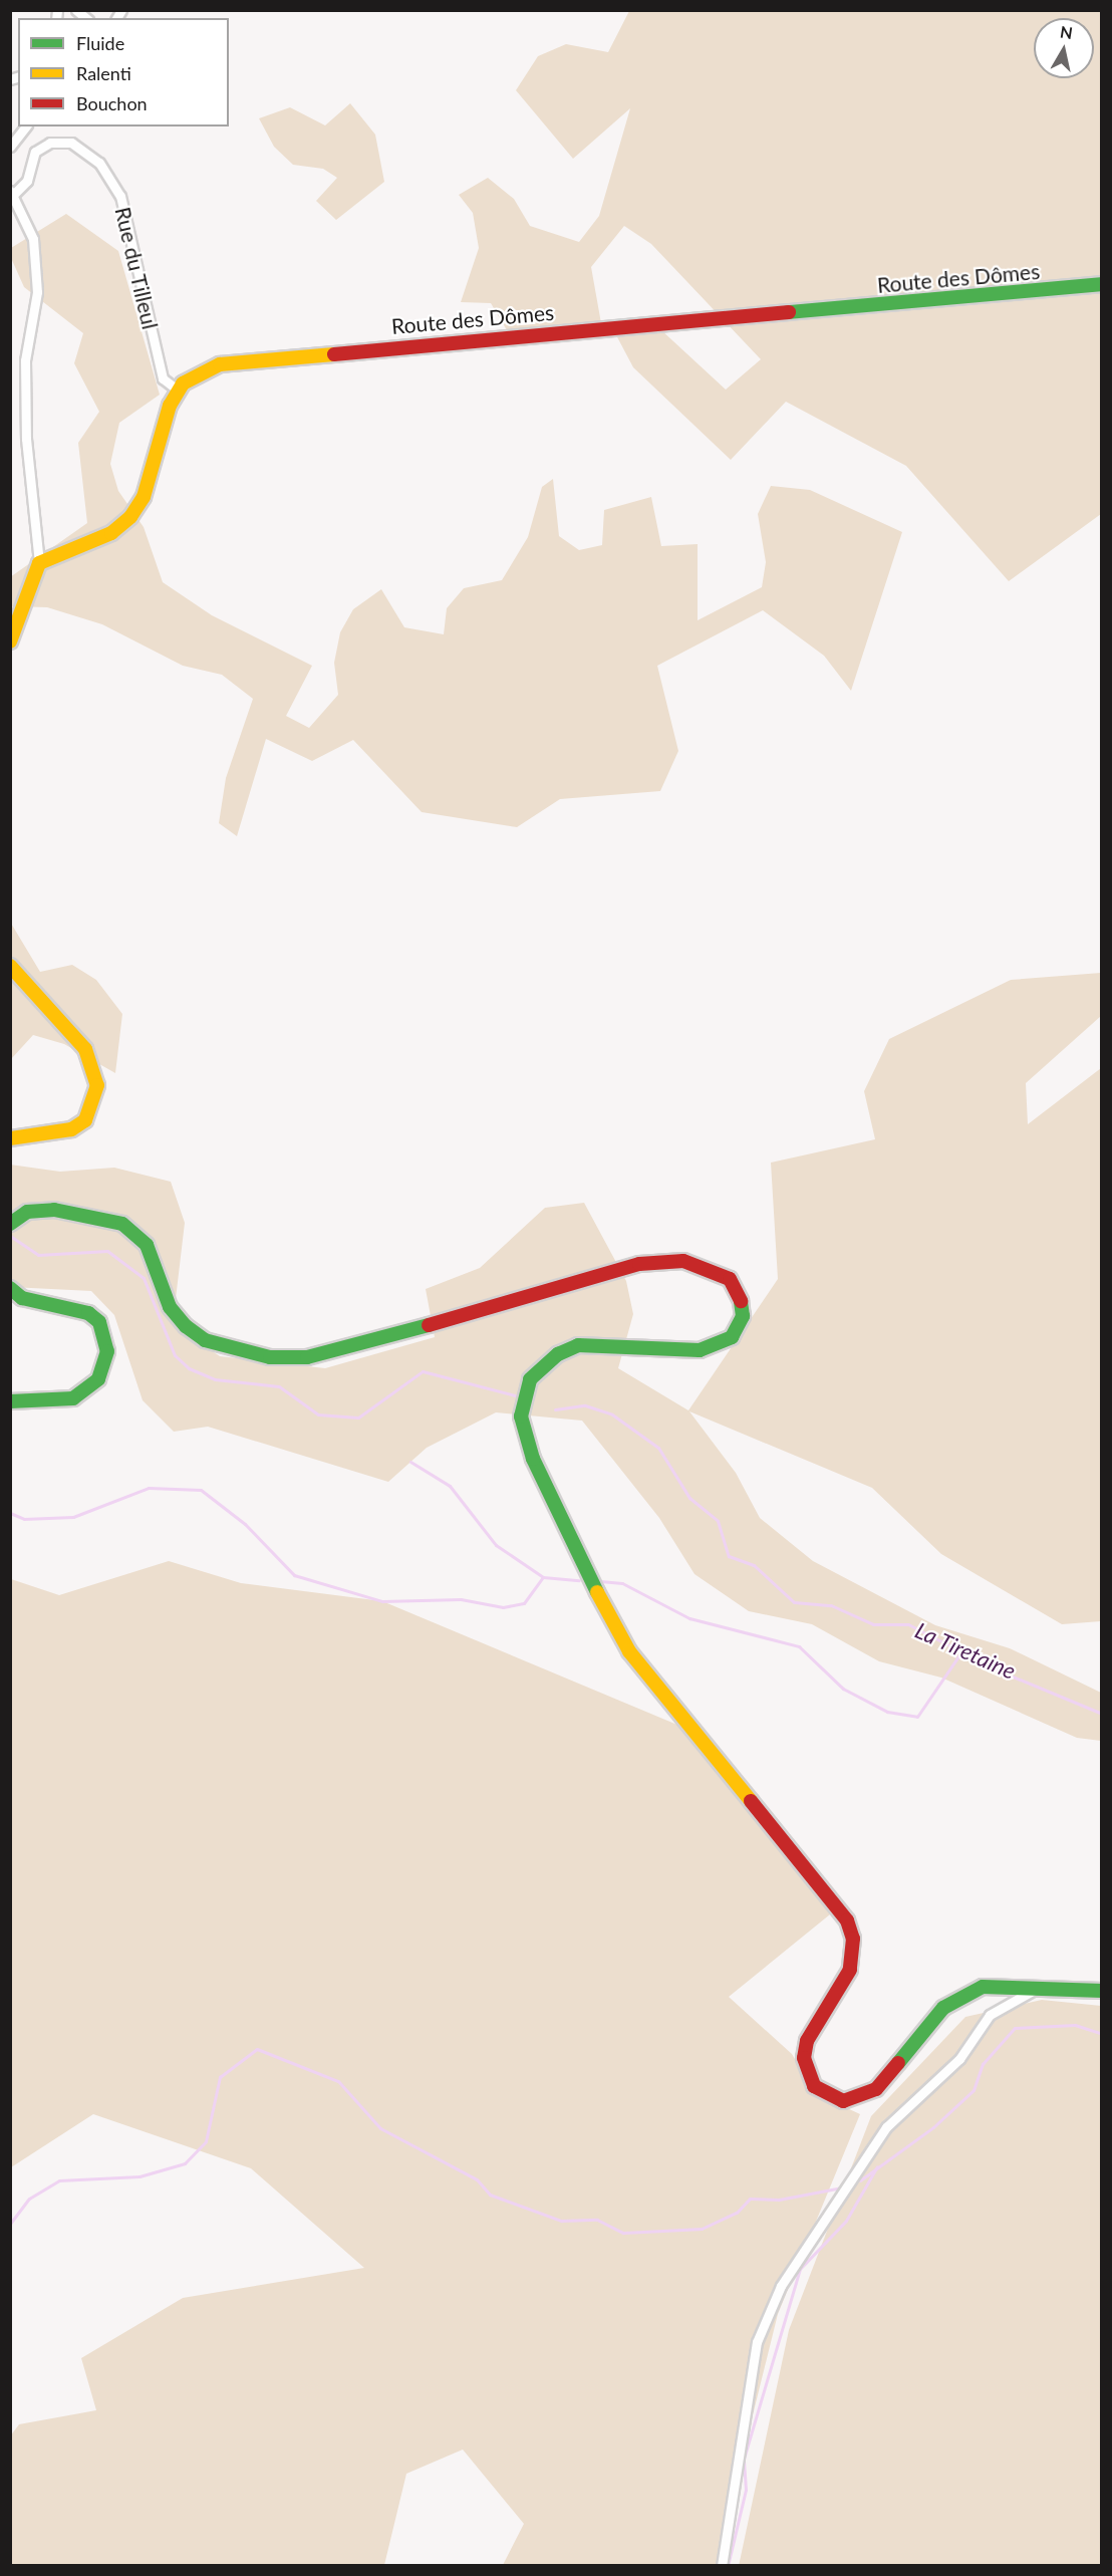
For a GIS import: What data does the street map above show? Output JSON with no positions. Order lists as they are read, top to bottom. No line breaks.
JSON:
{"streets":{"main road":["Route des Dômes"],"street":["Rue du Tilleul"]},"crossings":[["Rue du Tilleul","Route des Dômes"]],"water":["La Tiretaine"],"legend":["Fluide","Ralenti","Bouchon"],"north":"top"}
